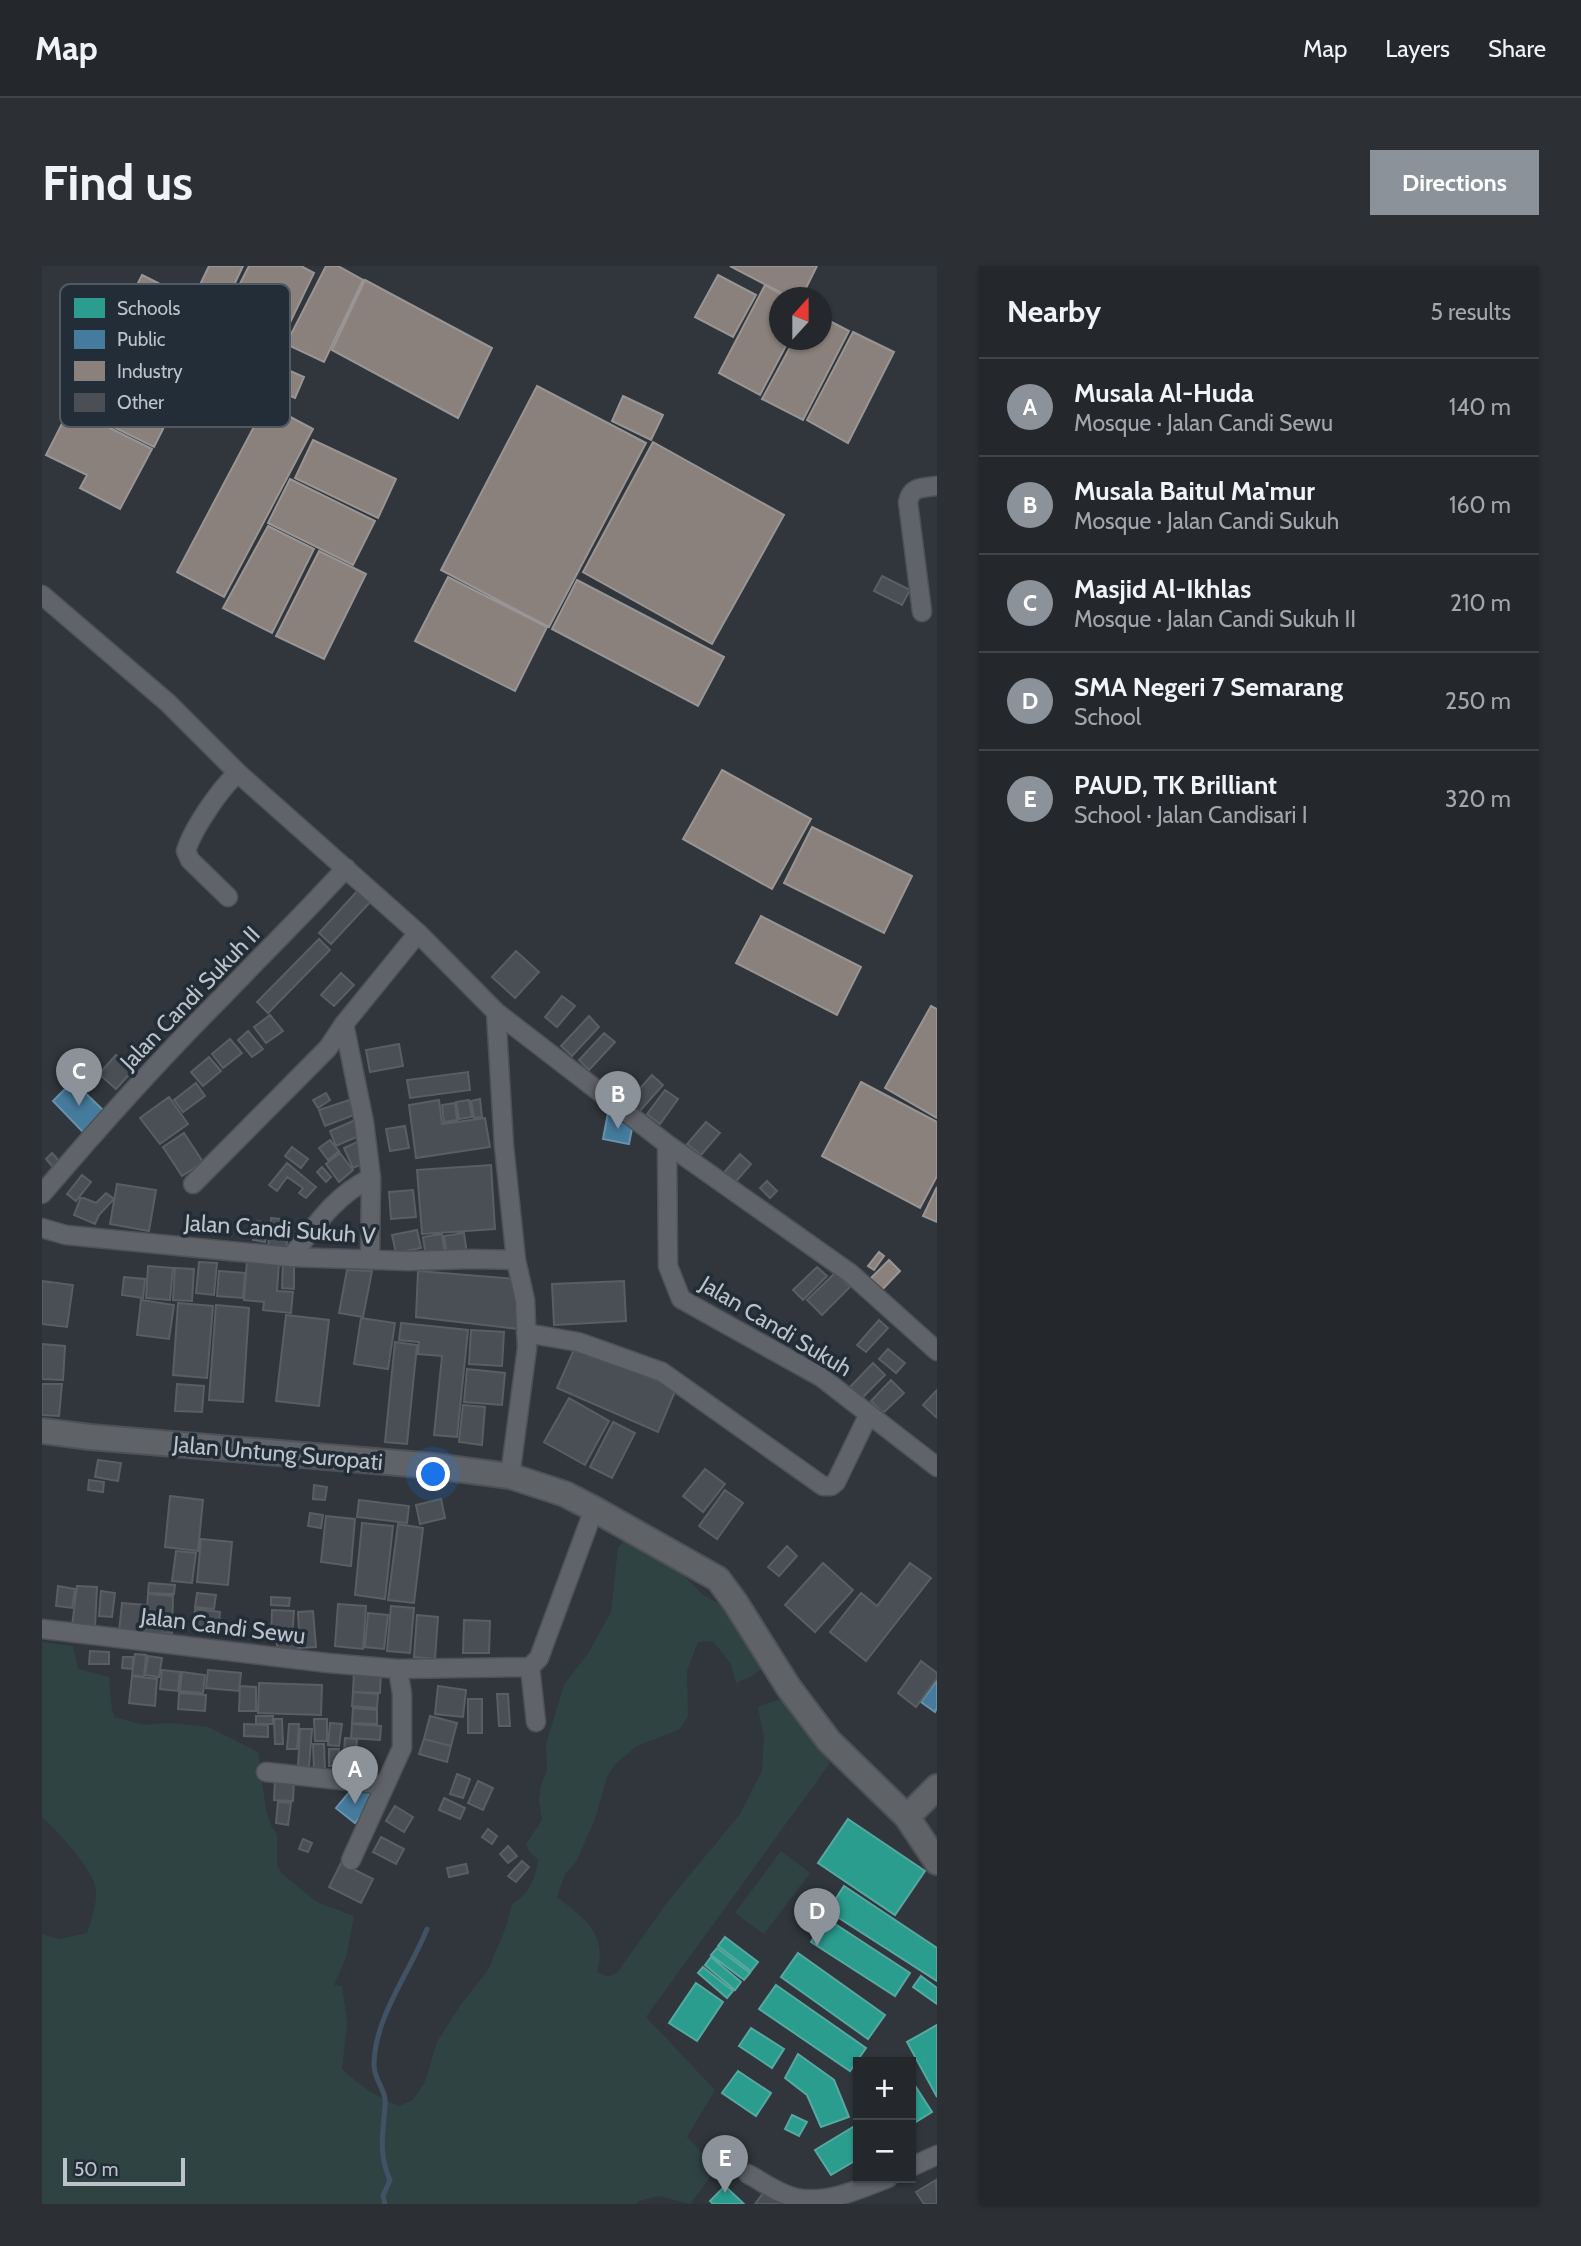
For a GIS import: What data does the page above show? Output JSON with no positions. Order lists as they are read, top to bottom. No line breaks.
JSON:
{"streets":{"main road":["Jalan Untung Suropati"],"street":["Jalan Candi Sukuh II","Jalan Candi Sukuh V","Jalan Candi Sukuh","Jalan Candi Sewu"]},"legend":["Schools","Public","Industry","Other"],"scale_bar":"50 m","north":"top","page":{"header":"Map","nav":["Map","Layers","Share"],"buttons":"Directions","title":"Find us","heading":["Nearby","5 results"],"list":[{"mark":"A","name":"Musala Al-Huda","note":"Mosque · Jalan Candi Sewu","value":"140 m"},{"mark":"B","name":"Musala Baitul Ma'mur","note":"Mosque · Jalan Candi Sukuh","value":"160 m"},{"mark":"C","name":"Masjid Al-Ikhlas","note":"Mosque · Jalan Candi Sukuh II","value":"210 m"},{"mark":"D","name":"SMA Negeri 7 Semarang","note":"School","value":"250 m"},{"mark":"E","name":"PAUD, TK Brilliant","note":"School · Jalan Candisari I","value":"320 m"}],"pins":["C","B","A","D","E"],"map_buttons":["+","−"],"scale":"50 m"}}
